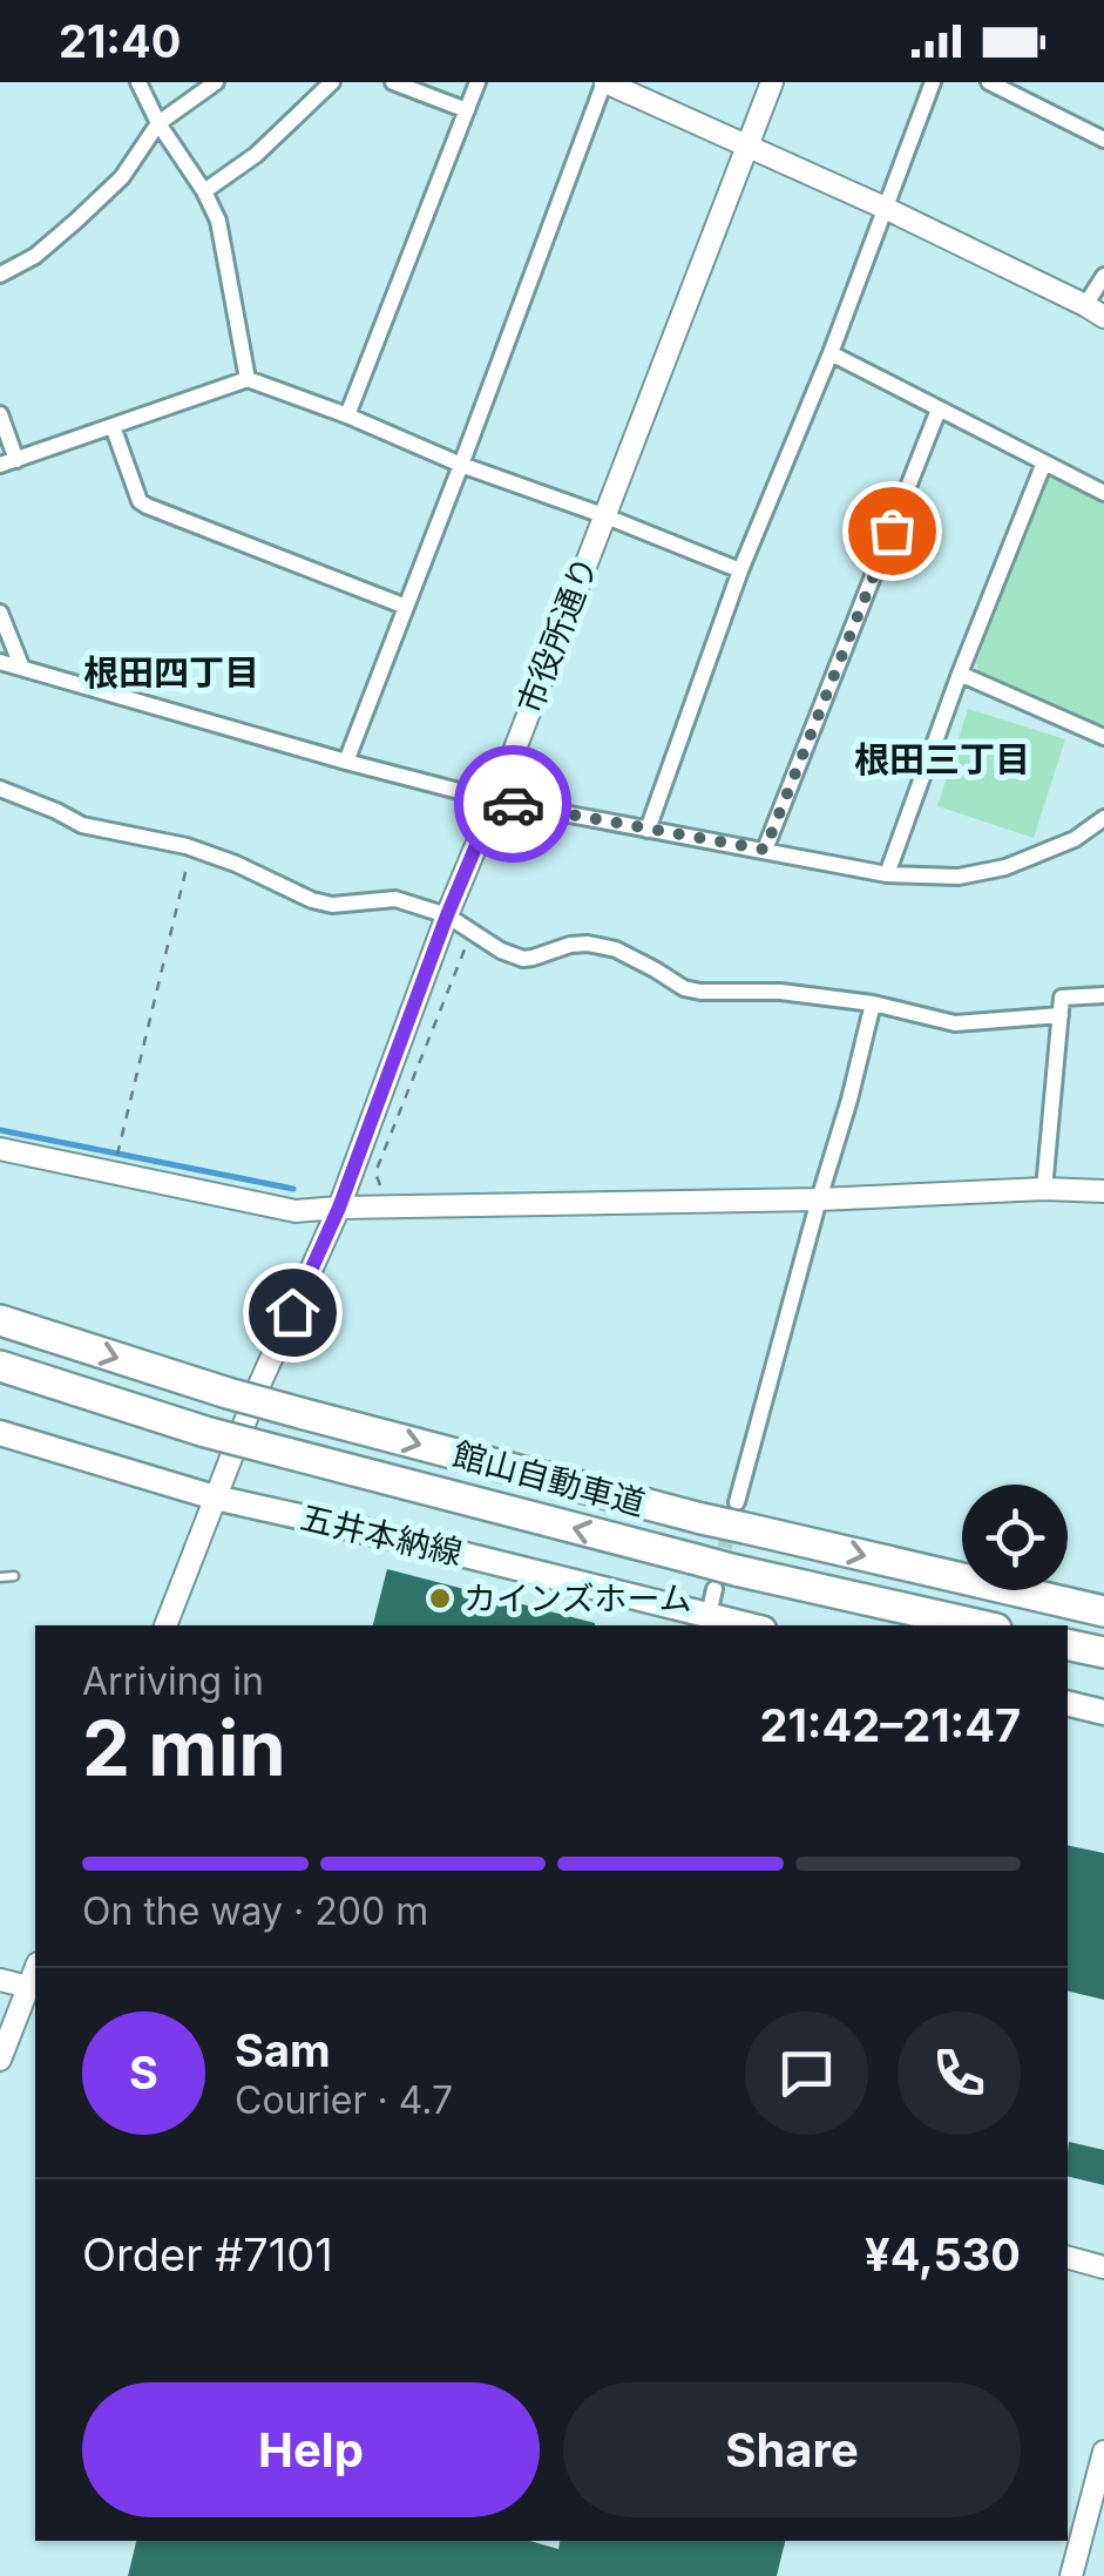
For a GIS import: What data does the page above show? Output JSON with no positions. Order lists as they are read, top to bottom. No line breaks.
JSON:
{"streets":{"highway":["館山自動車道"],"main road":["五井本納線"],"street":["市役所通り"]},"crossings":[["市役所通り","五井本納線"]],"districts":["根田四丁目","根田三丁目"],"places":["カインズホーム"],"page":{"status":"21:40","heading":["2 min","Arriving in","21:42–21:47"],"panel":["Sam","Courier · 4.7","Order #7101","¥4,530"],"bar":"On the way · 200 m","round":"S","buttons":["Help","Share"]}}
